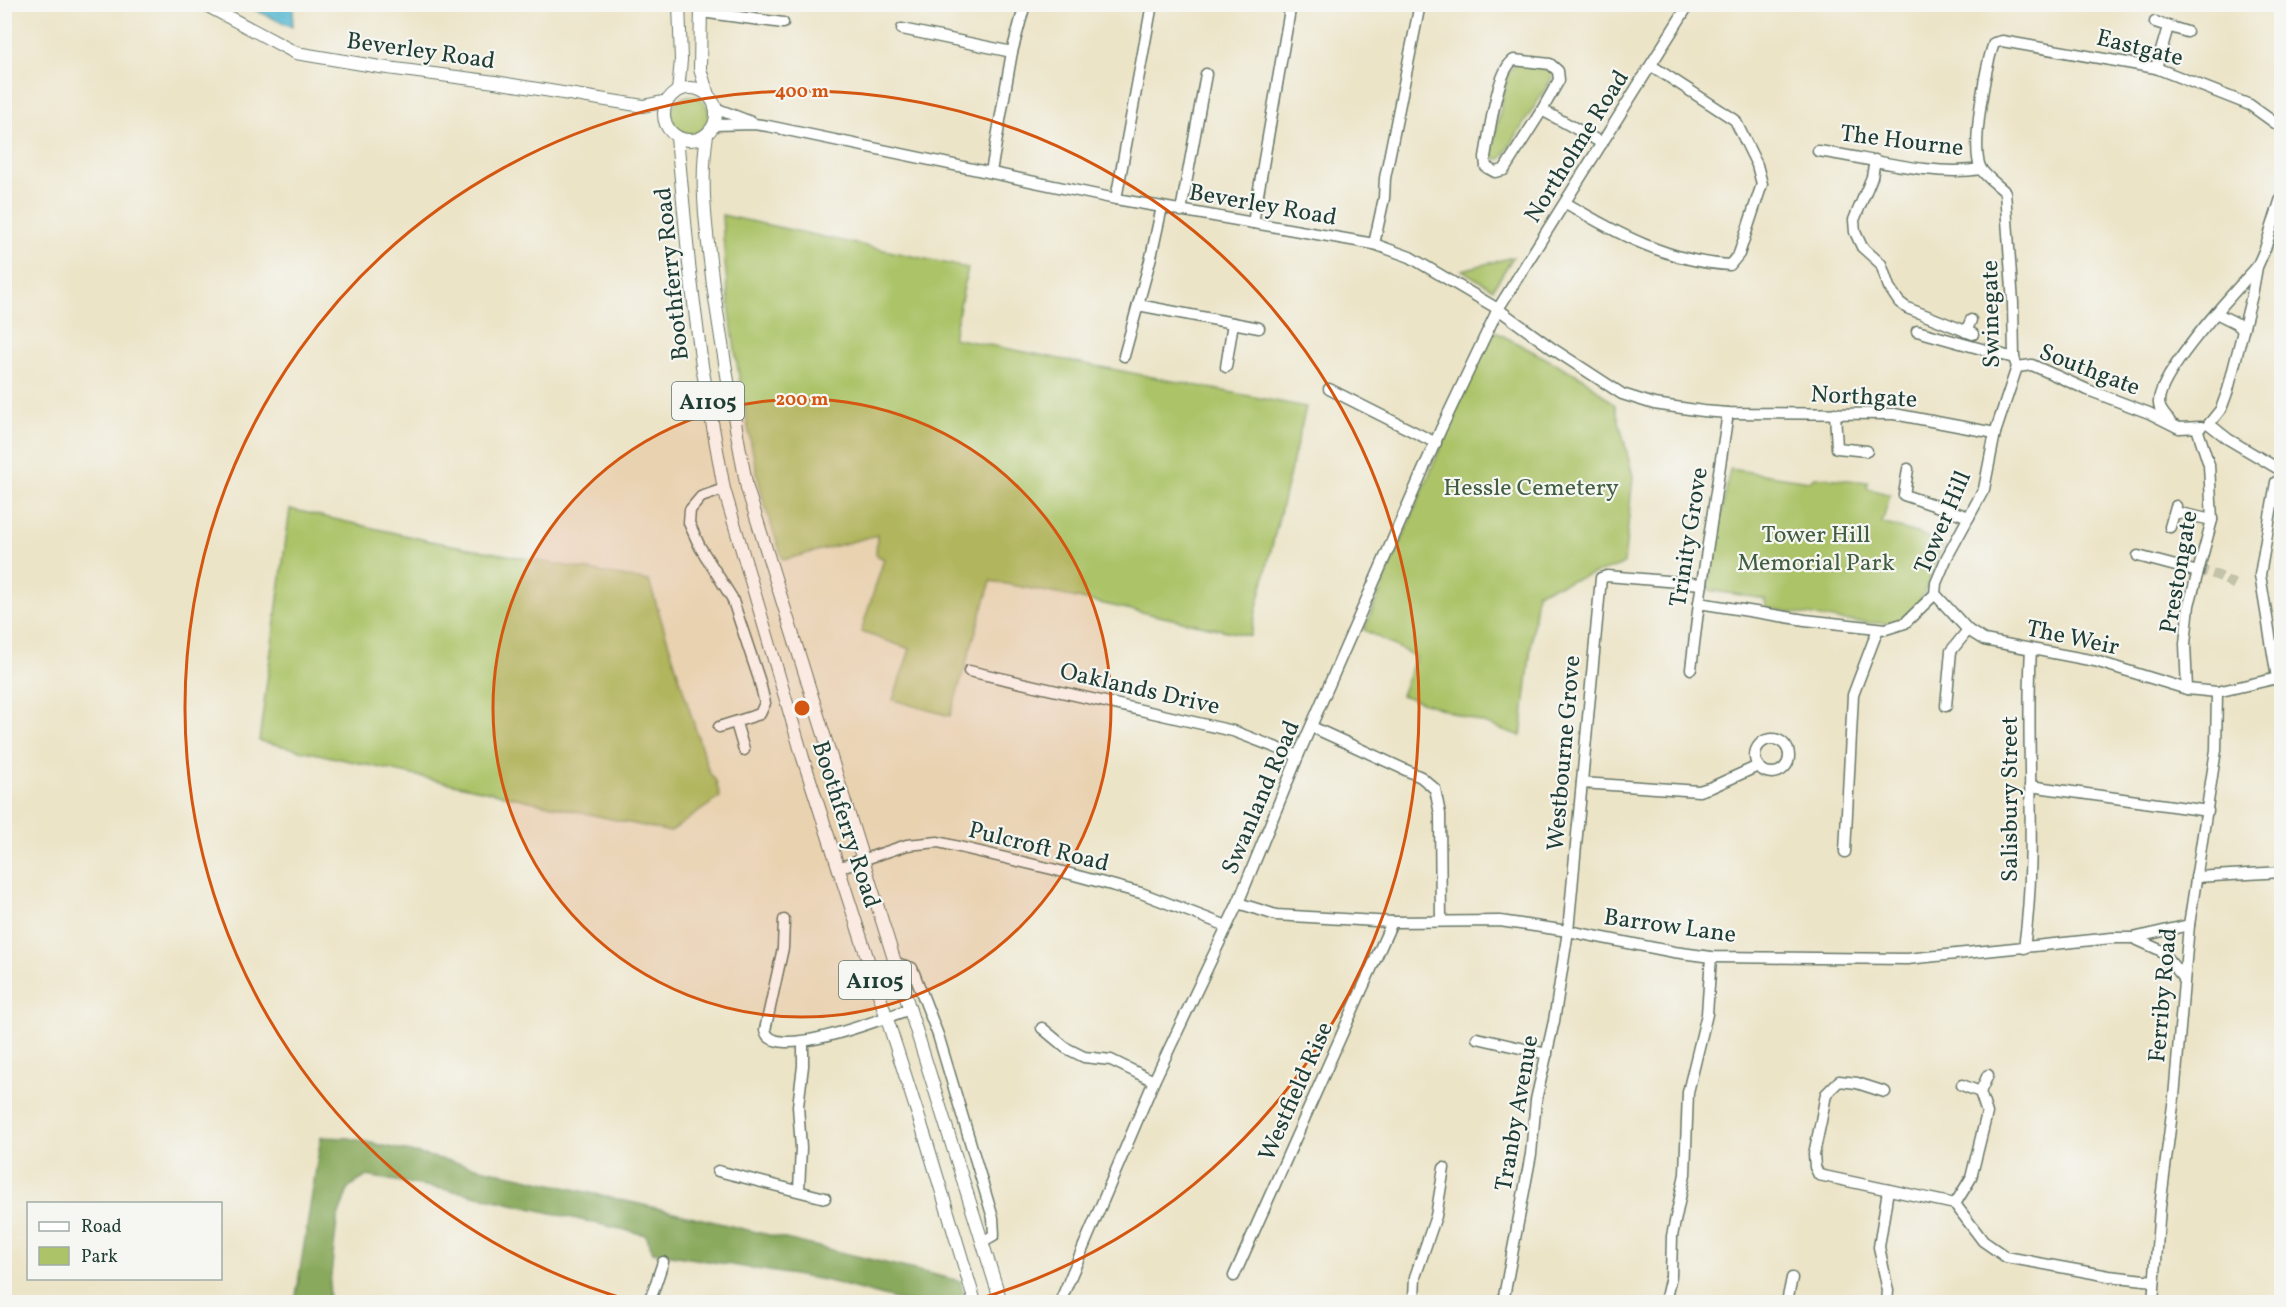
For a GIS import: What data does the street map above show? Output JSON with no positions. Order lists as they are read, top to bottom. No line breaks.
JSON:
{"streets":{"main road":["Beverley Road","Boothferry Road","A1105"],"street":["Eastgate","The Hourne","Northolme Road","Swinegate","Southgate","Northgate","Tower Hill","Trinity Grove","Prestongate","The Weir","Oaklands Drive","Westbourne Grove","Swanland Road","Salisbury Street","Pulcroft Road","Barrow Lane","Ferriby Road","Westfield Rise","Tranby Avenue"]},"crossings":[["Eastgate","The Hourne"],["Eastgate","Swinegate"],["Beverley Road","Northolme Road"],["Beverley Road","Boothferry Road"],["Beverley Road","Northgate"],["Beverley Road","Trinity Grove"],["Beverley Road","Swanland Road"],["The Hourne","Swinegate"],["Northolme Road","Swanland Road"],["Boothferry Road","Pulcroft Road"],["Swinegate","Southgate"],["Swinegate","Northgate"],["Swinegate","Tower Hill"],["Southgate","Prestongate"],["Northgate","Tower Hill"],["Northgate","Trinity Grove"],["Tower Hill","Trinity Grove"],["Tower Hill","The Weir"],["Trinity Grove","Westbourne Grove"],["Prestongate","The Weir"],["The Weir","Salisbury Street"],["The Weir","Ferriby Road"],["Oaklands Drive","Swanland Road"],["Westbourne Grove","Barrow Lane"],["Westbourne Grove","Tranby Avenue"],["Swanland Road","Pulcroft Road"],["Swanland Road","Barrow Lane"],["Salisbury Street","Barrow Lane"],["Barrow Lane","Ferriby Road"],["Barrow Lane","Westfield Rise"],["Barrow Lane","Tranby Avenue"]],"parks":["Hessle Cemetery","Tower Hill Memorial Park"],"legend":["Road","Park"],"rings":["400 m","200 m"]}
